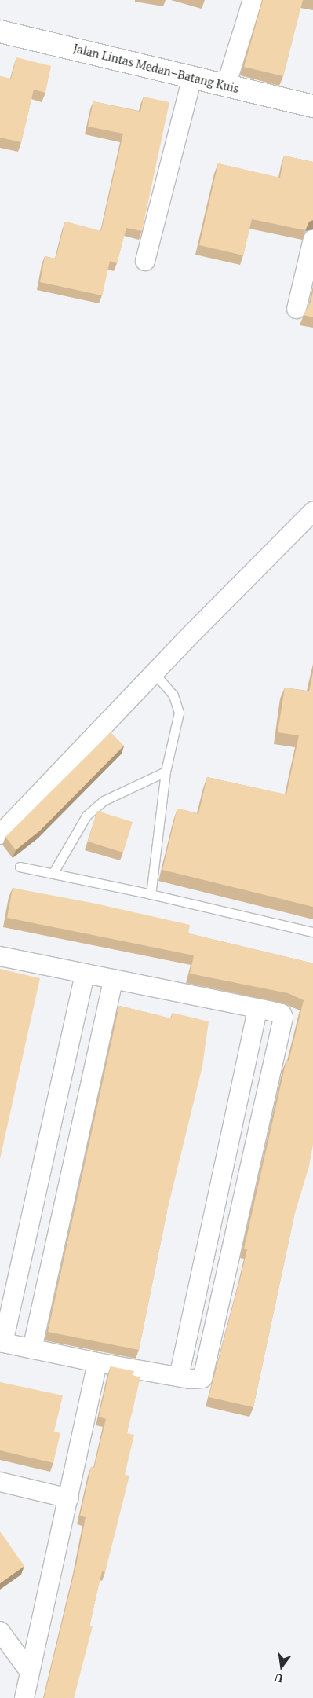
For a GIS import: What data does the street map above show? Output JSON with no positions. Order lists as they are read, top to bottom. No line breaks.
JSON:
{"streets":{"highway":["Jalan Lintas Medan–Batang Kuis"]},"north":"bottom"}
